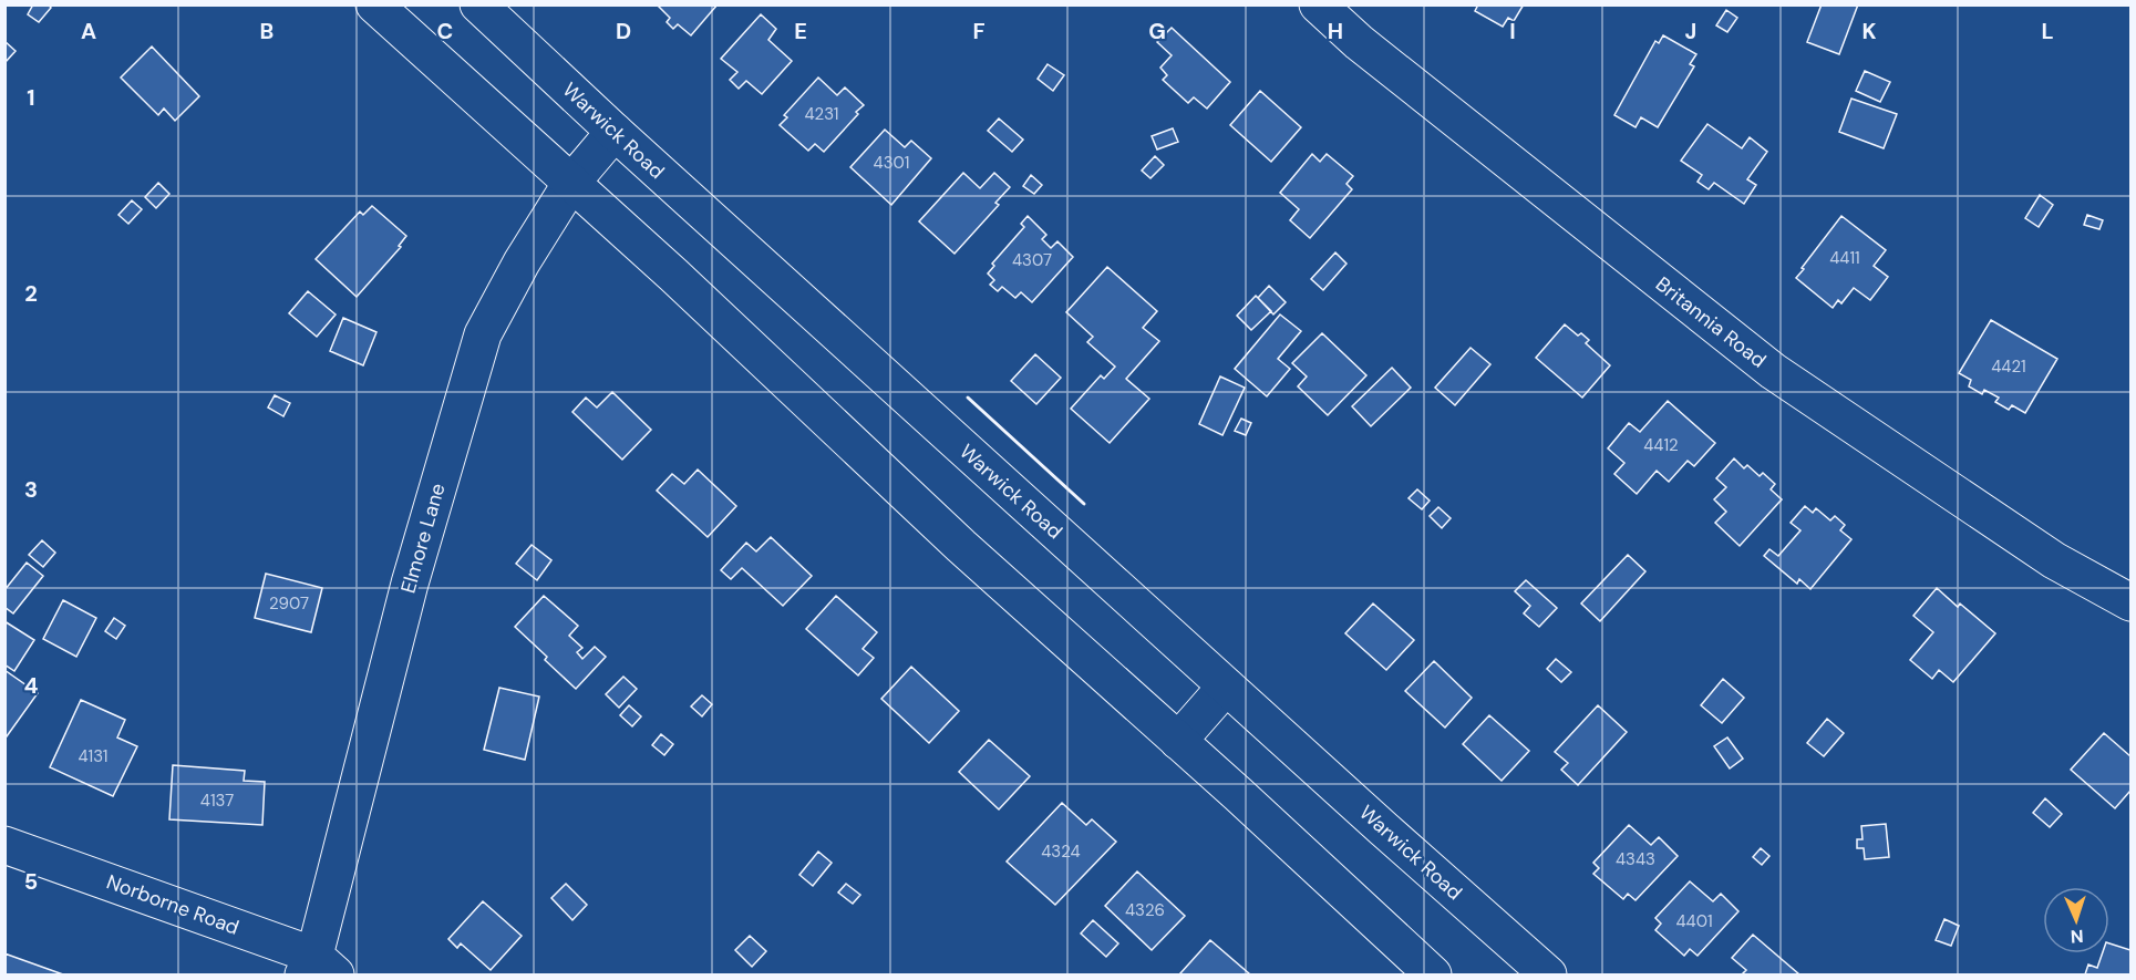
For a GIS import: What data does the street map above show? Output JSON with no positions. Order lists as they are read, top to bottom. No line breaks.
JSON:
{"streets":{"main road":["Warwick Road","Britannia Road","Elmore Lane","Norborne Road"]},"crossings":[["Warwick Road","Elmore Lane"],["Elmore Lane","Norborne Road"]],"house_numbers":["4231","4301","4411","4307","4421","4412","2907","4131","4137","4324","4343","4326","4401"],"north":"bottom","grid":{"columns":["A","B","C","D","E","F","G","H","I","J","K","L"],"rows":["1","2","3","4","5"]}}
